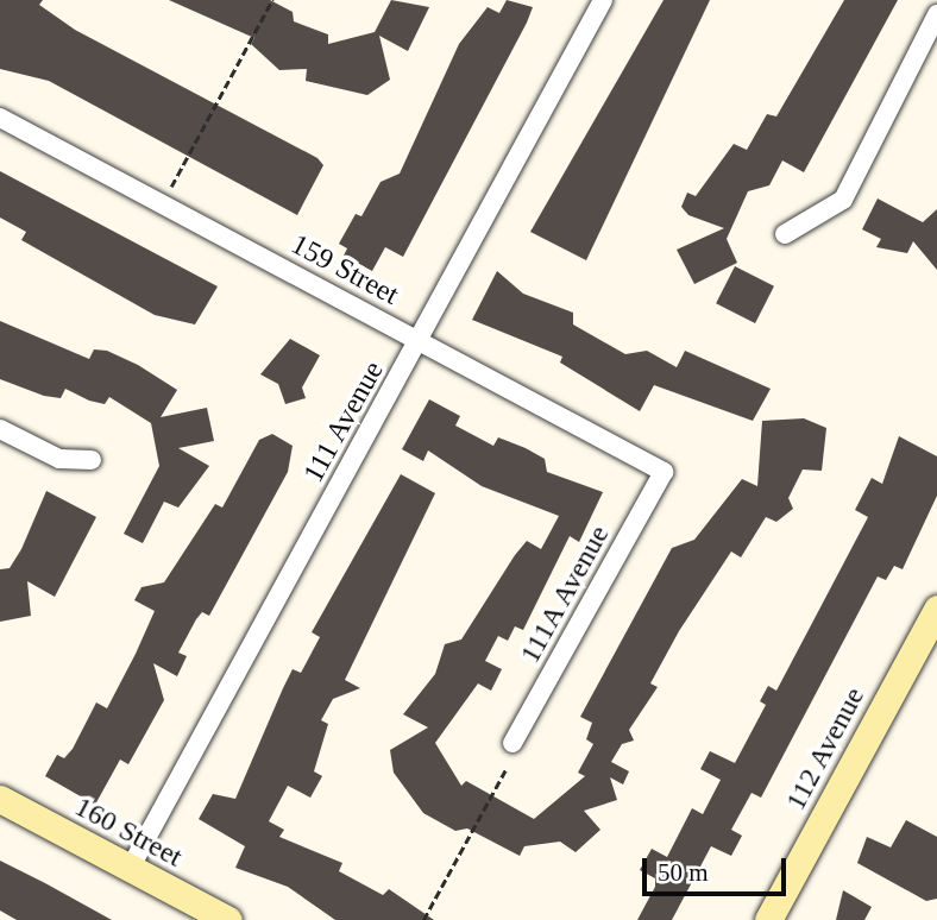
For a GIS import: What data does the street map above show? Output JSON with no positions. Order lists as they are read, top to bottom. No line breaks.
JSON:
{"streets":{"street":["159 Street","111 Avenue","111A Avenue","112 Avenue","160 Street"]},"crossings":[["159 Street","111 Avenue"],["159 Street","111A Avenue"],["111 Avenue","160 Street"]],"scale_bar":"50 m"}
